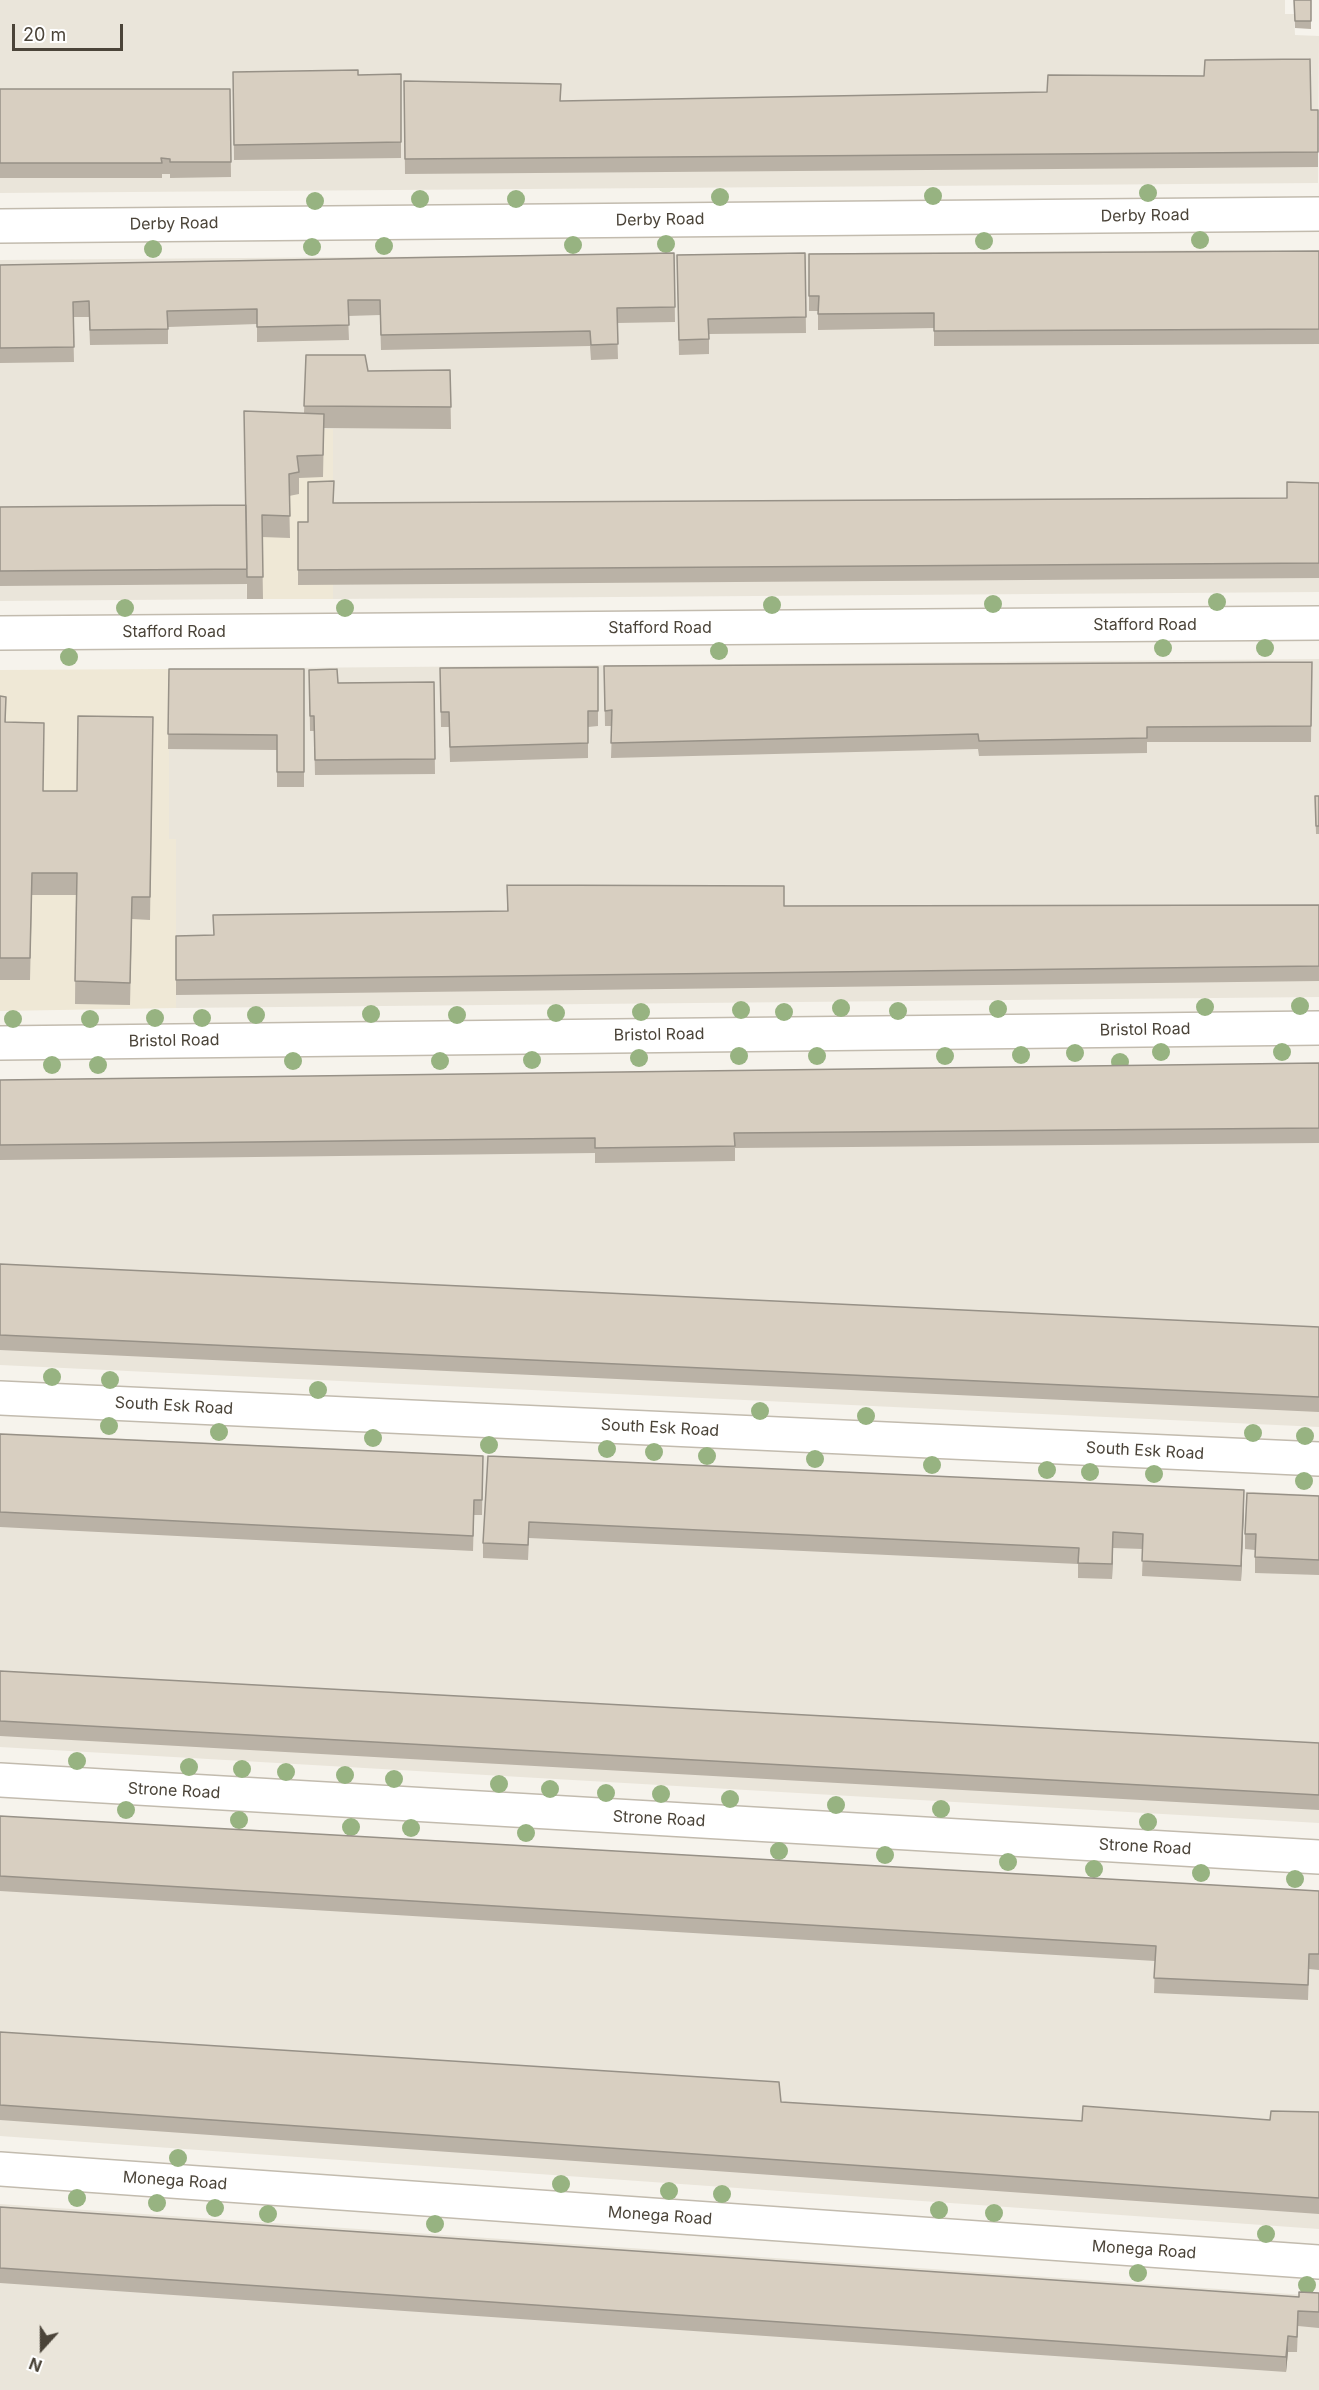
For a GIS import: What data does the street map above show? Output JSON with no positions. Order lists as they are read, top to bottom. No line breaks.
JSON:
{"streets":{"street":["Derby Road","Stafford Road","Bristol Road","South Esk Road","Strone Road","Monega Road"]},"scale_bar":"20 m","north":"bottom"}
